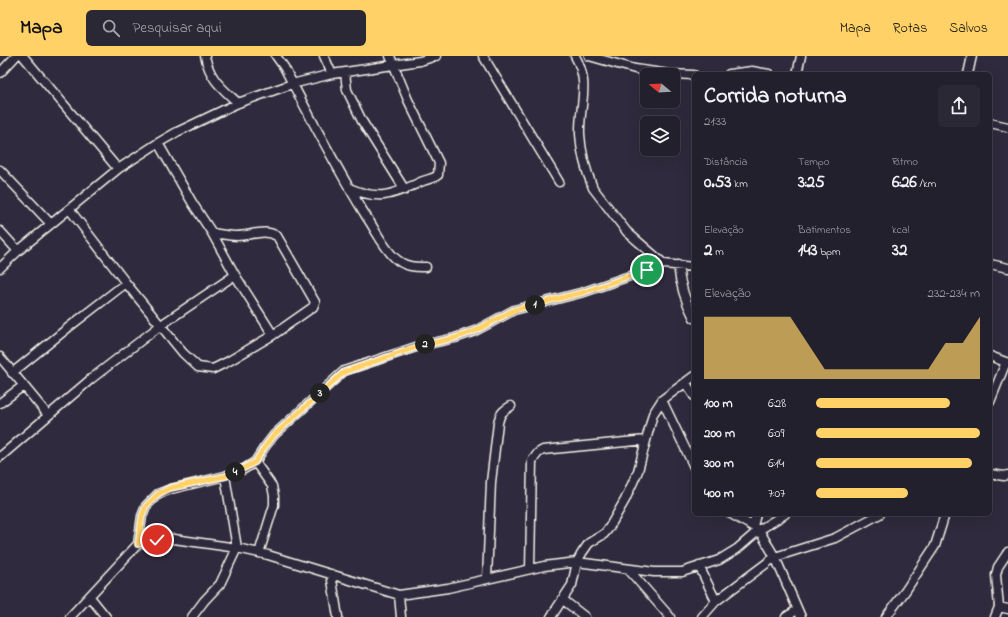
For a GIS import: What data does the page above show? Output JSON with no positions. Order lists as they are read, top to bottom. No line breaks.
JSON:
{"north":"left","page":{"header":"Mapa","search":"Pesquisar aqui","nav":["Mapa","Rotas","Salvos"],"heading":["Corrida noturna","21:33"],"stats":[["Distância","0.53 km"],["Tempo","3:25"],["Ritmo","6:26 /km"],["Elevação","2 m"],["Batimentos","143 bpm"],["kcal","32"]],"chart":["Elevação","232–234 m"],"pins":["1","2","3","4"],"list":[{"name":"100 m","note":"6:28"},{"name":"200 m","note":"6:09"},{"name":"300 m","note":"6:14"},{"name":"400 m","note":"7:07"}]}}
